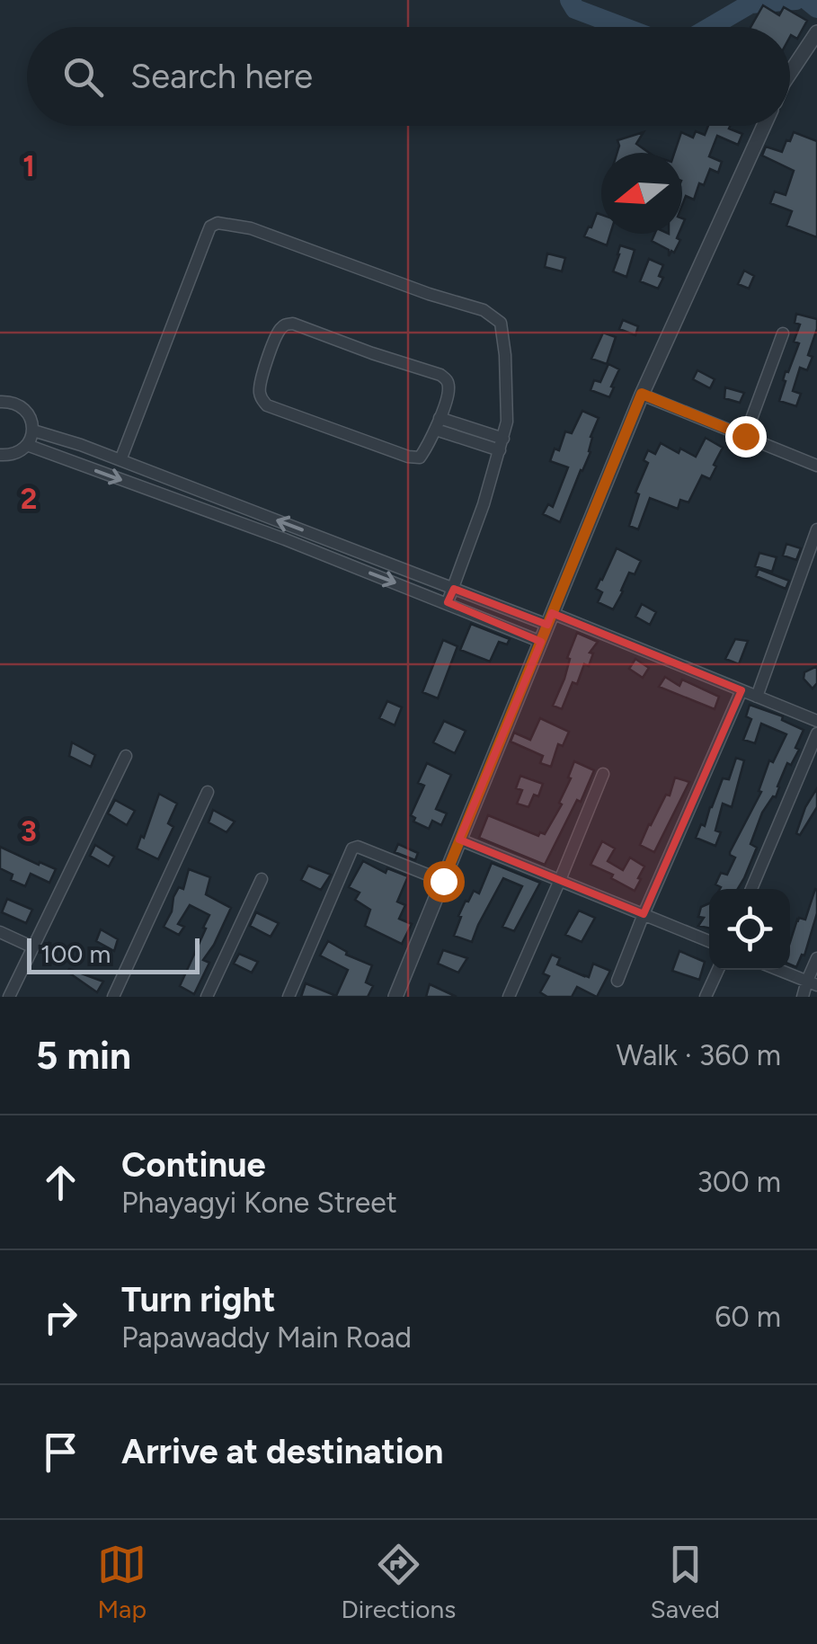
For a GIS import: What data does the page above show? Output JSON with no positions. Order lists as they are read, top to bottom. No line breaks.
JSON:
{"scale_bar":"100 m","north":"left","page":{"search":"Search here","scale":"100 m","heading":["5 min","Walk · 360 m"],"list":[["Continue","Phayagyi Kone Street","300 m"],["Turn right","Papawaddy Main Road","60 m"],"Arrive at destination"],"nav":["Map","Directions","Saved"]},"grid":{"rows":["1","2","3"]}}
